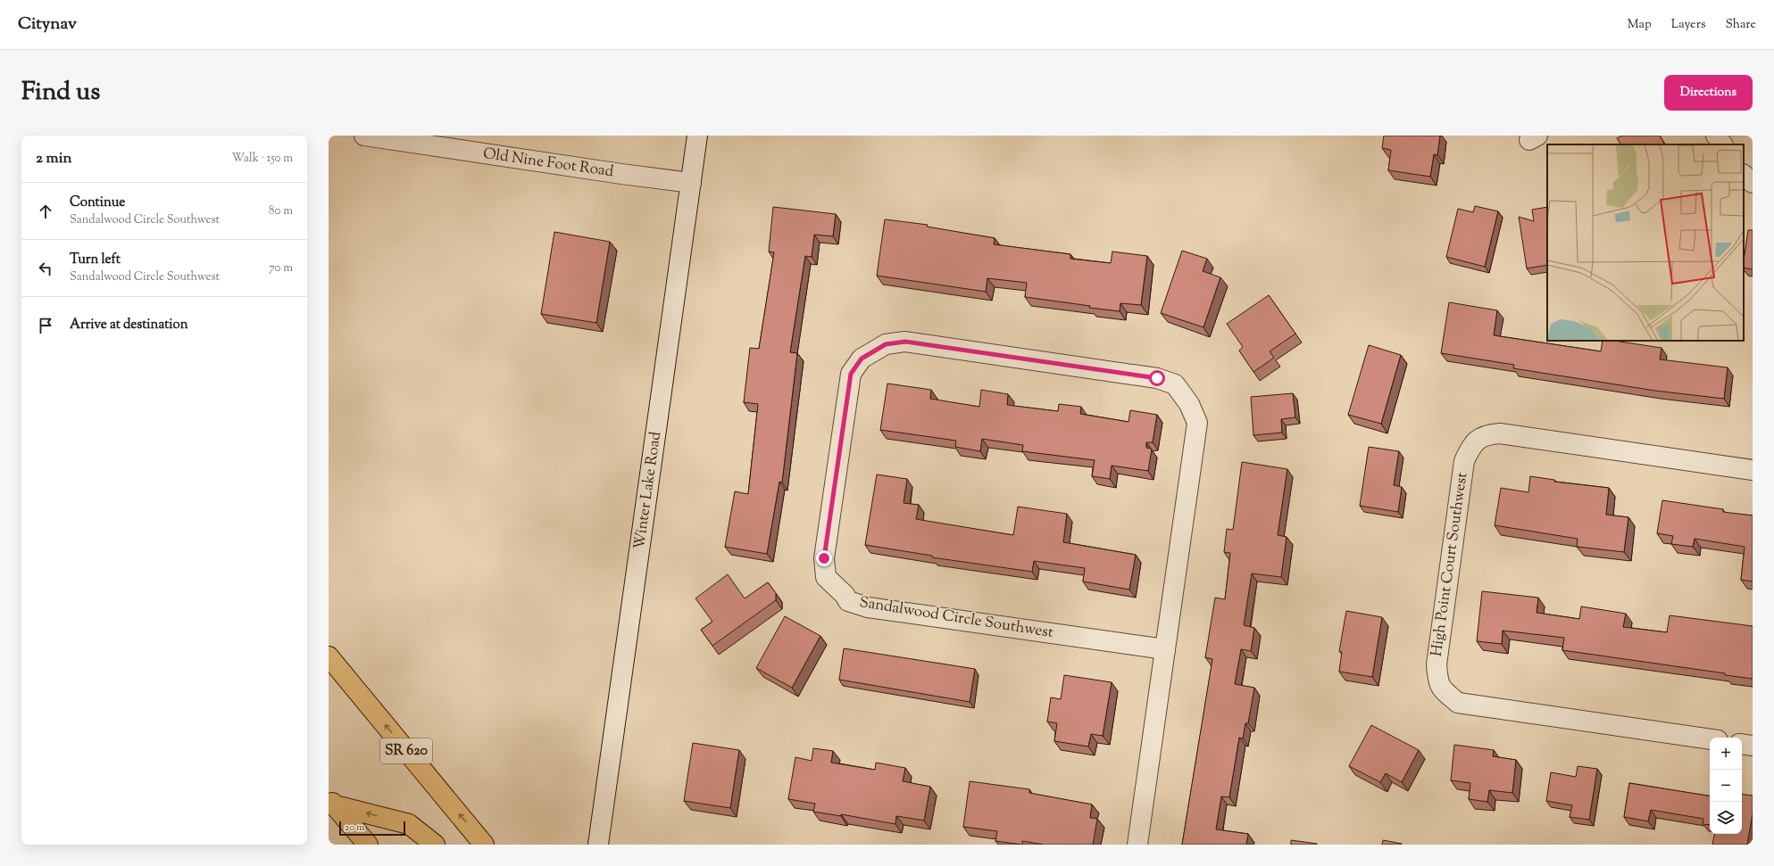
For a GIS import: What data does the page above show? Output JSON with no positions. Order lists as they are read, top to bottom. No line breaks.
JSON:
{"streets":{"main road":["SR 620"],"street":["Old Nine Foot Road","Winter Lake Road","High Point Court Southwest","Sandalwood Circle Southwest"]},"crossings":[["Old Nine Foot Road","Winter Lake Road"]],"scale_bar":"20 m","page":{"header":"Citynav","nav":["Map","Layers","Share"],"title":"Find us","buttons":"Directions","heading":["2 min","Walk · 150 m"],"list":[["Continue","Sandalwood Circle Southwest","80 m"],["Turn left","Sandalwood Circle Southwest","70 m"],"Arrive at destination"],"map_buttons":["+","−"],"scale":"20 m"}}
